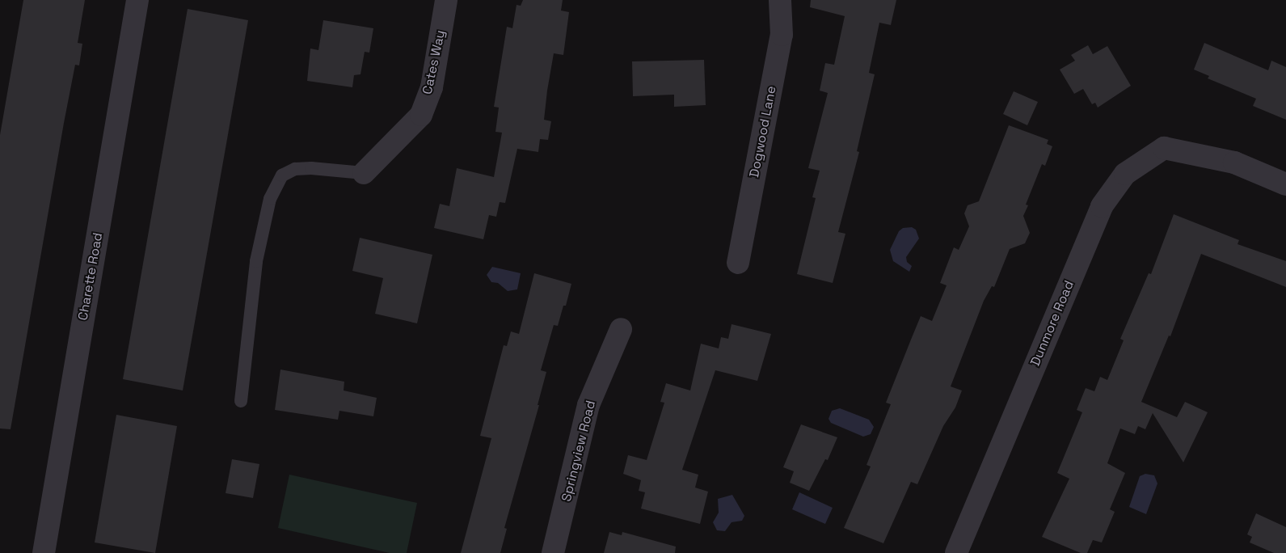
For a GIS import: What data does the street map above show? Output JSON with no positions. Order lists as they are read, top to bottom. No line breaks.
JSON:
{"streets":{"street":["Cates Way","Dogwood Lane","Charette Road","Dunmore Road","Springview Road"]}}
